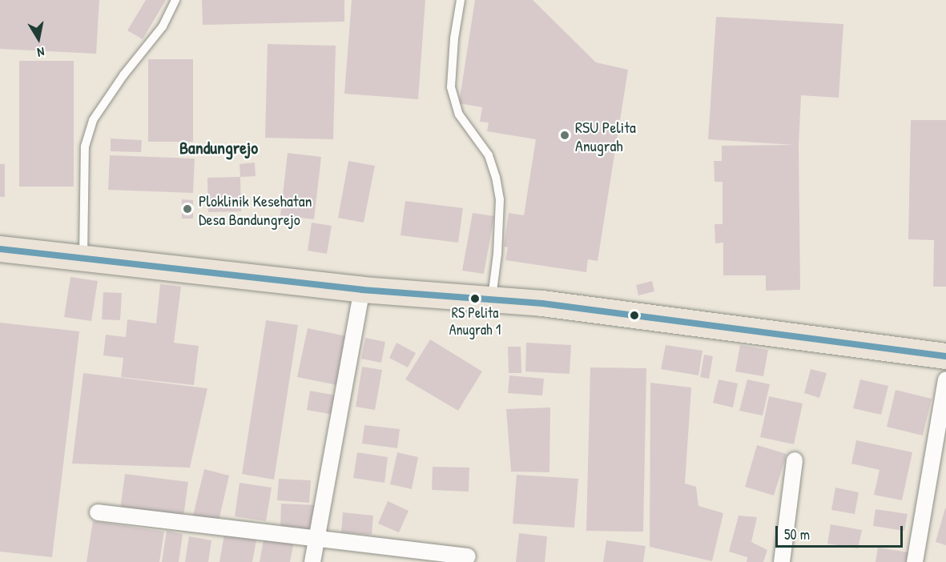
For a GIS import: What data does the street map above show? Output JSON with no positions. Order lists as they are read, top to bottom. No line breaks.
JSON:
{"districts":["Bandungrejo"],"places":["RSU Pelita Anugrah","Ploklinik Kesehatan Desa Bandungrejo","RS Pelita Anugrah 1"],"scale_bar":"50 m","north":"bottom"}
